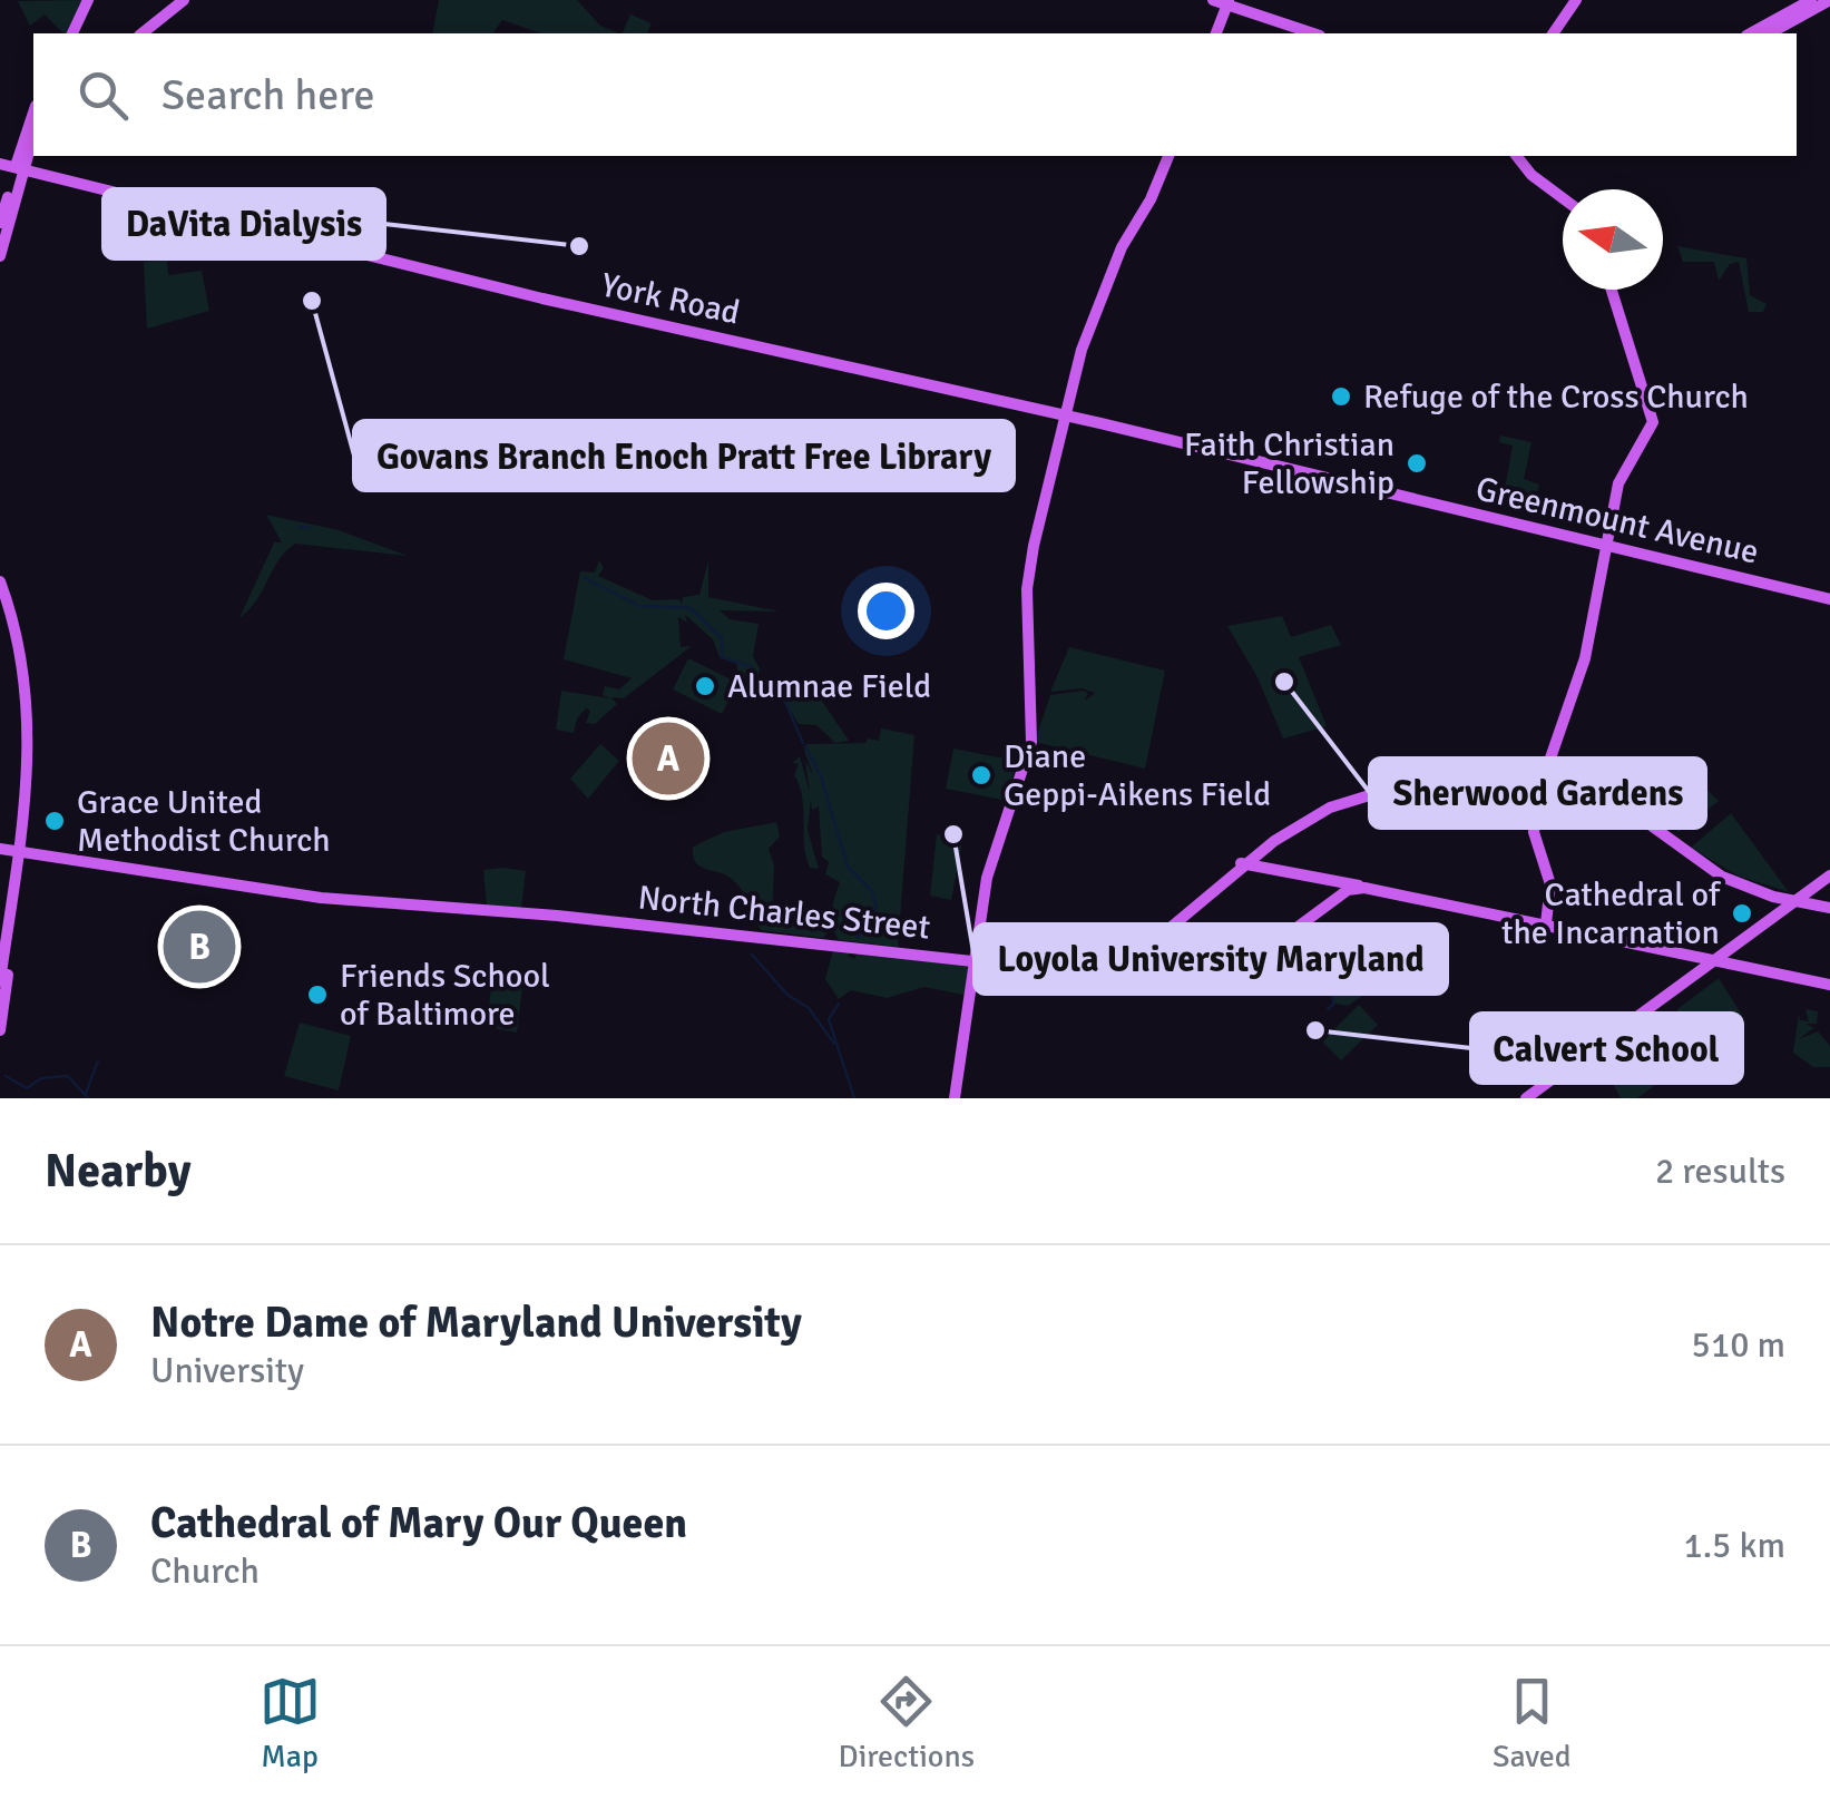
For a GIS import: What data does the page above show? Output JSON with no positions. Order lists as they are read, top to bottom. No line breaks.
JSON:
{"streets":{"main road":["York Road","Greenmount Avenue","North Charles Street"]},"crossings":[["York Road","Greenmount Avenue"]],"places":["DaVita Dialysis","Govans Branch Enoch Pratt Free Library","Refuge of the Cross Church","Faith Christian Fellowship","Sherwood Gardens","Alumnae Field","Diane Geppi-Aikens Field","Grace United Methodist Church","Loyola University Maryland","Cathedral of the Incarnation","Friends School of Baltimore","Calvert School"],"north":"left","page":{"search":"Search here","pins":["A","B"],"heading":["Nearby","2 results"],"list":[{"mark":"A","name":"Notre Dame of Maryland University","note":"University","value":"510 m"},{"mark":"B","name":"Cathedral of Mary Our Queen","note":"Church","value":"1.5 km"}],"nav":["Map","Directions","Saved"]}}
